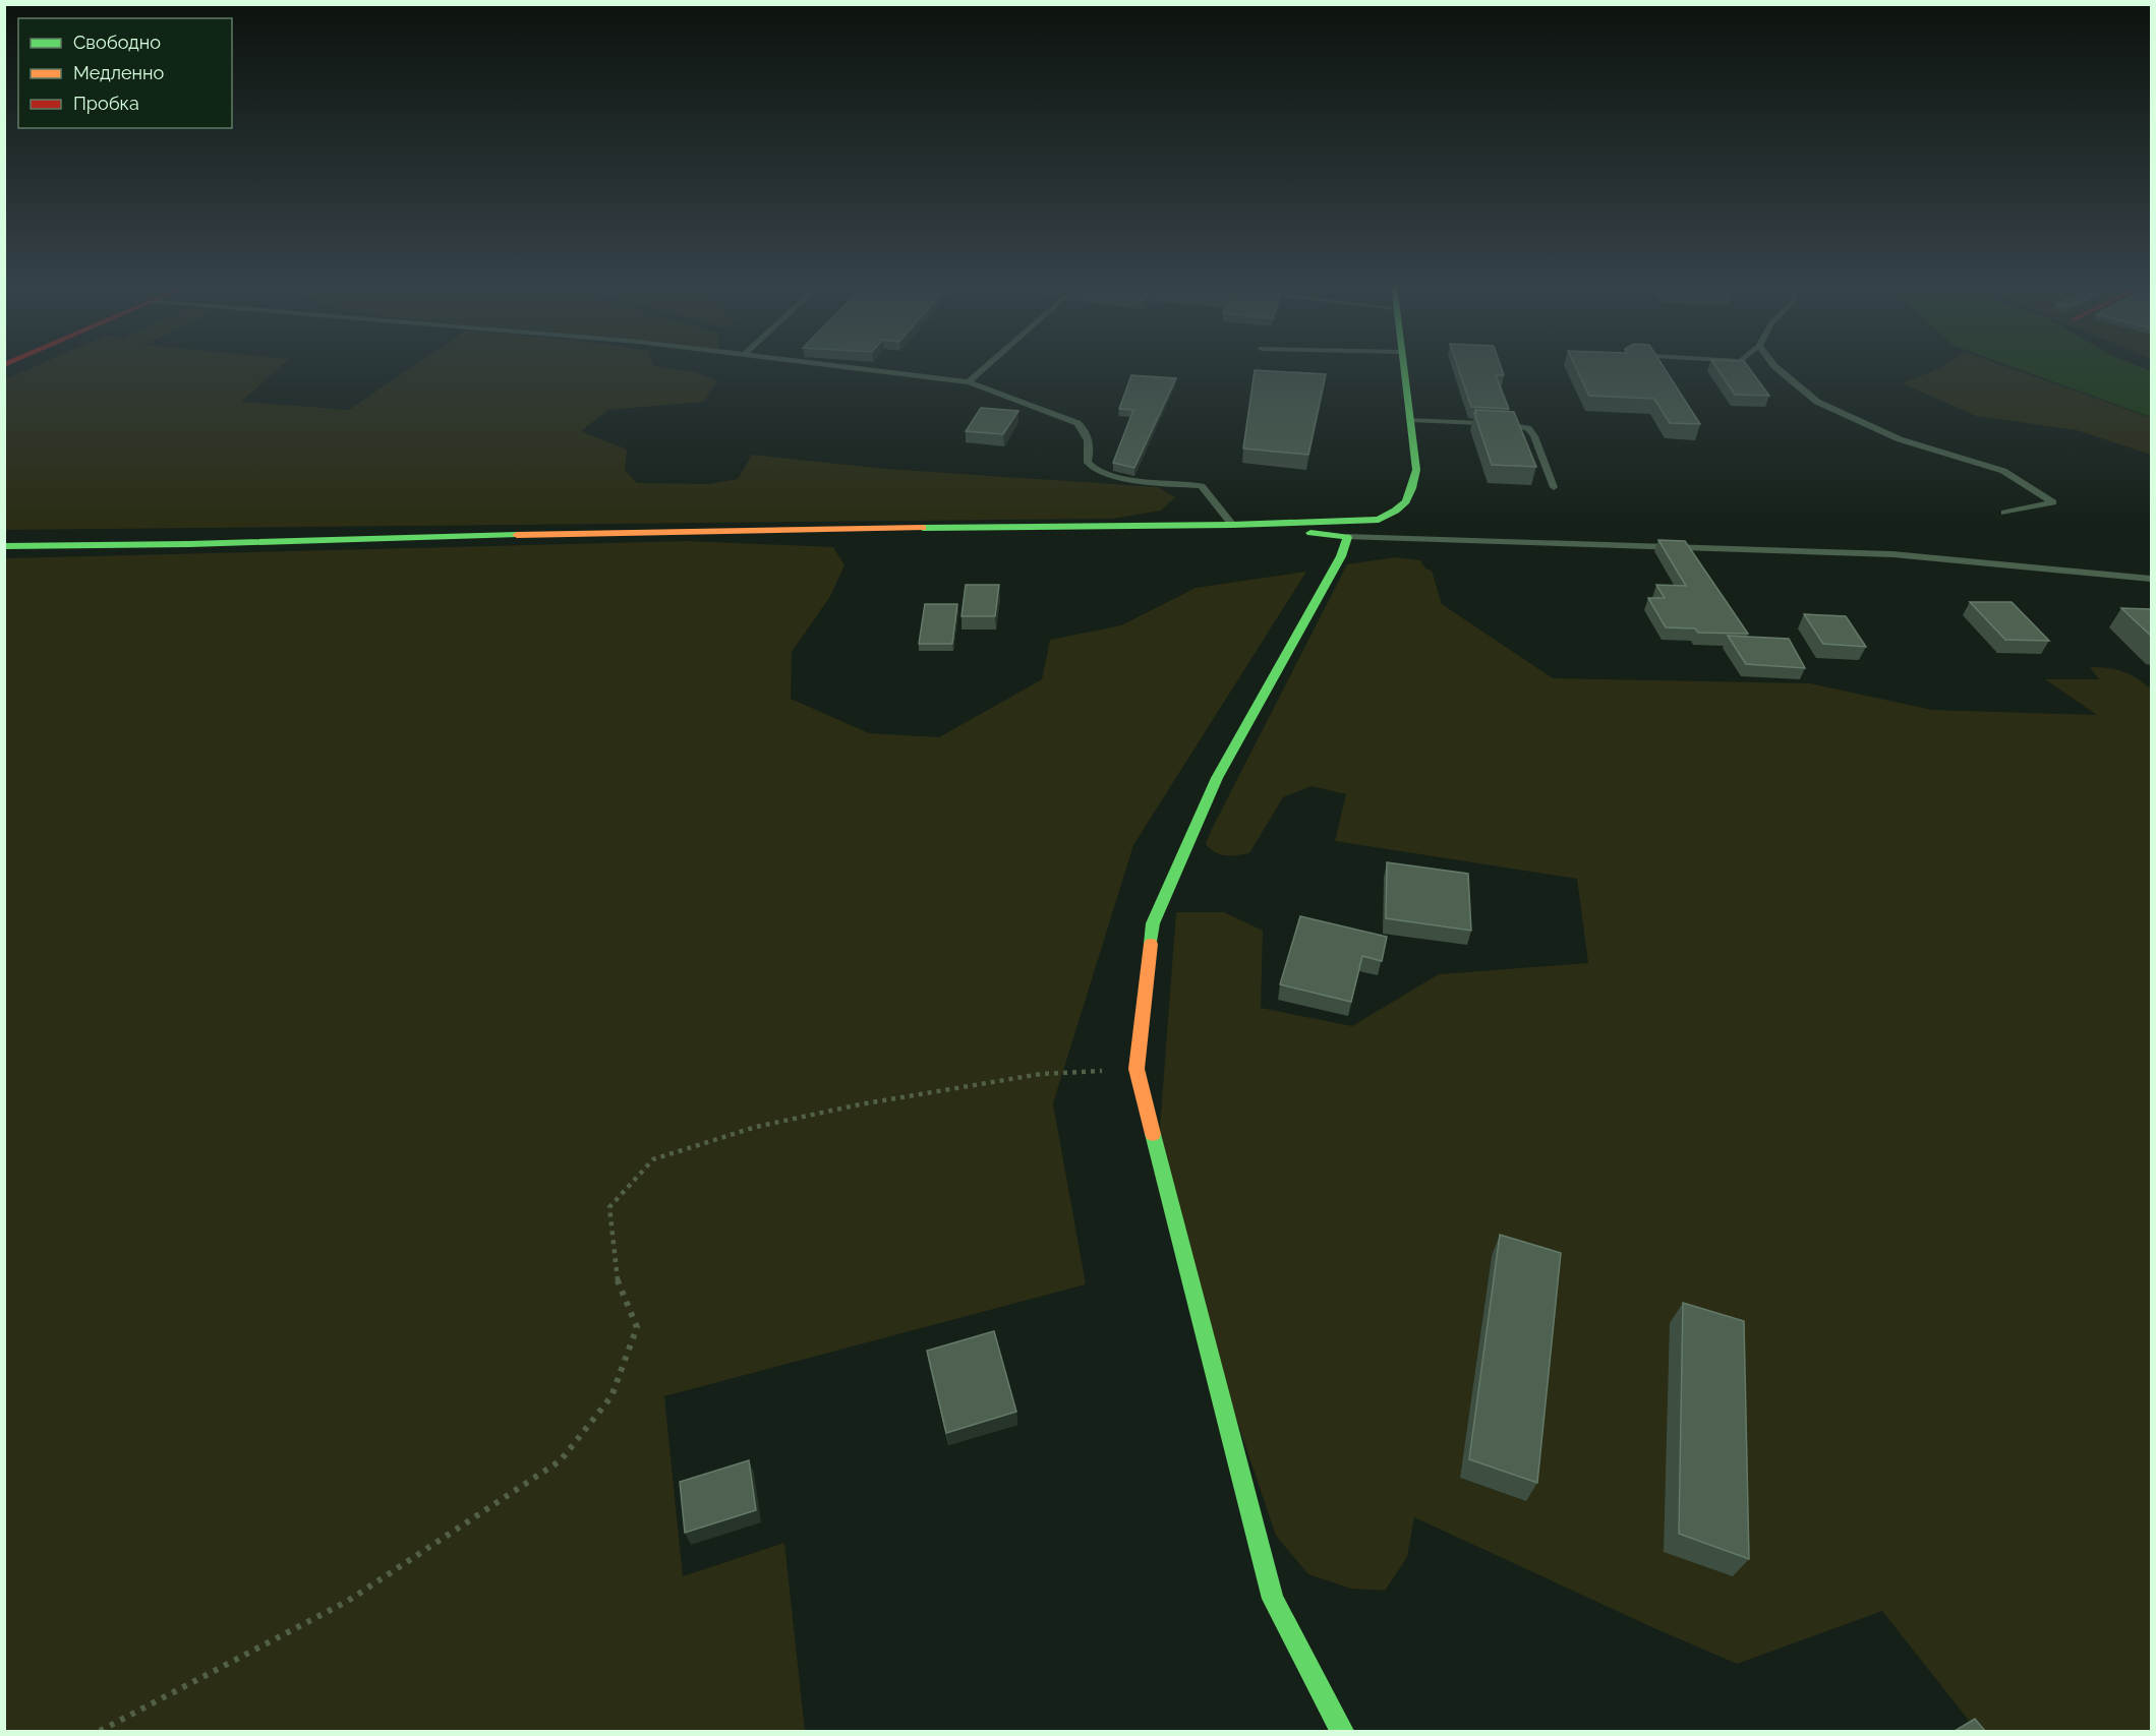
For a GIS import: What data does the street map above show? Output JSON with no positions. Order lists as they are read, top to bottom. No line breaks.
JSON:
{"legend":["Свободно","Медленно","Пробка"]}
